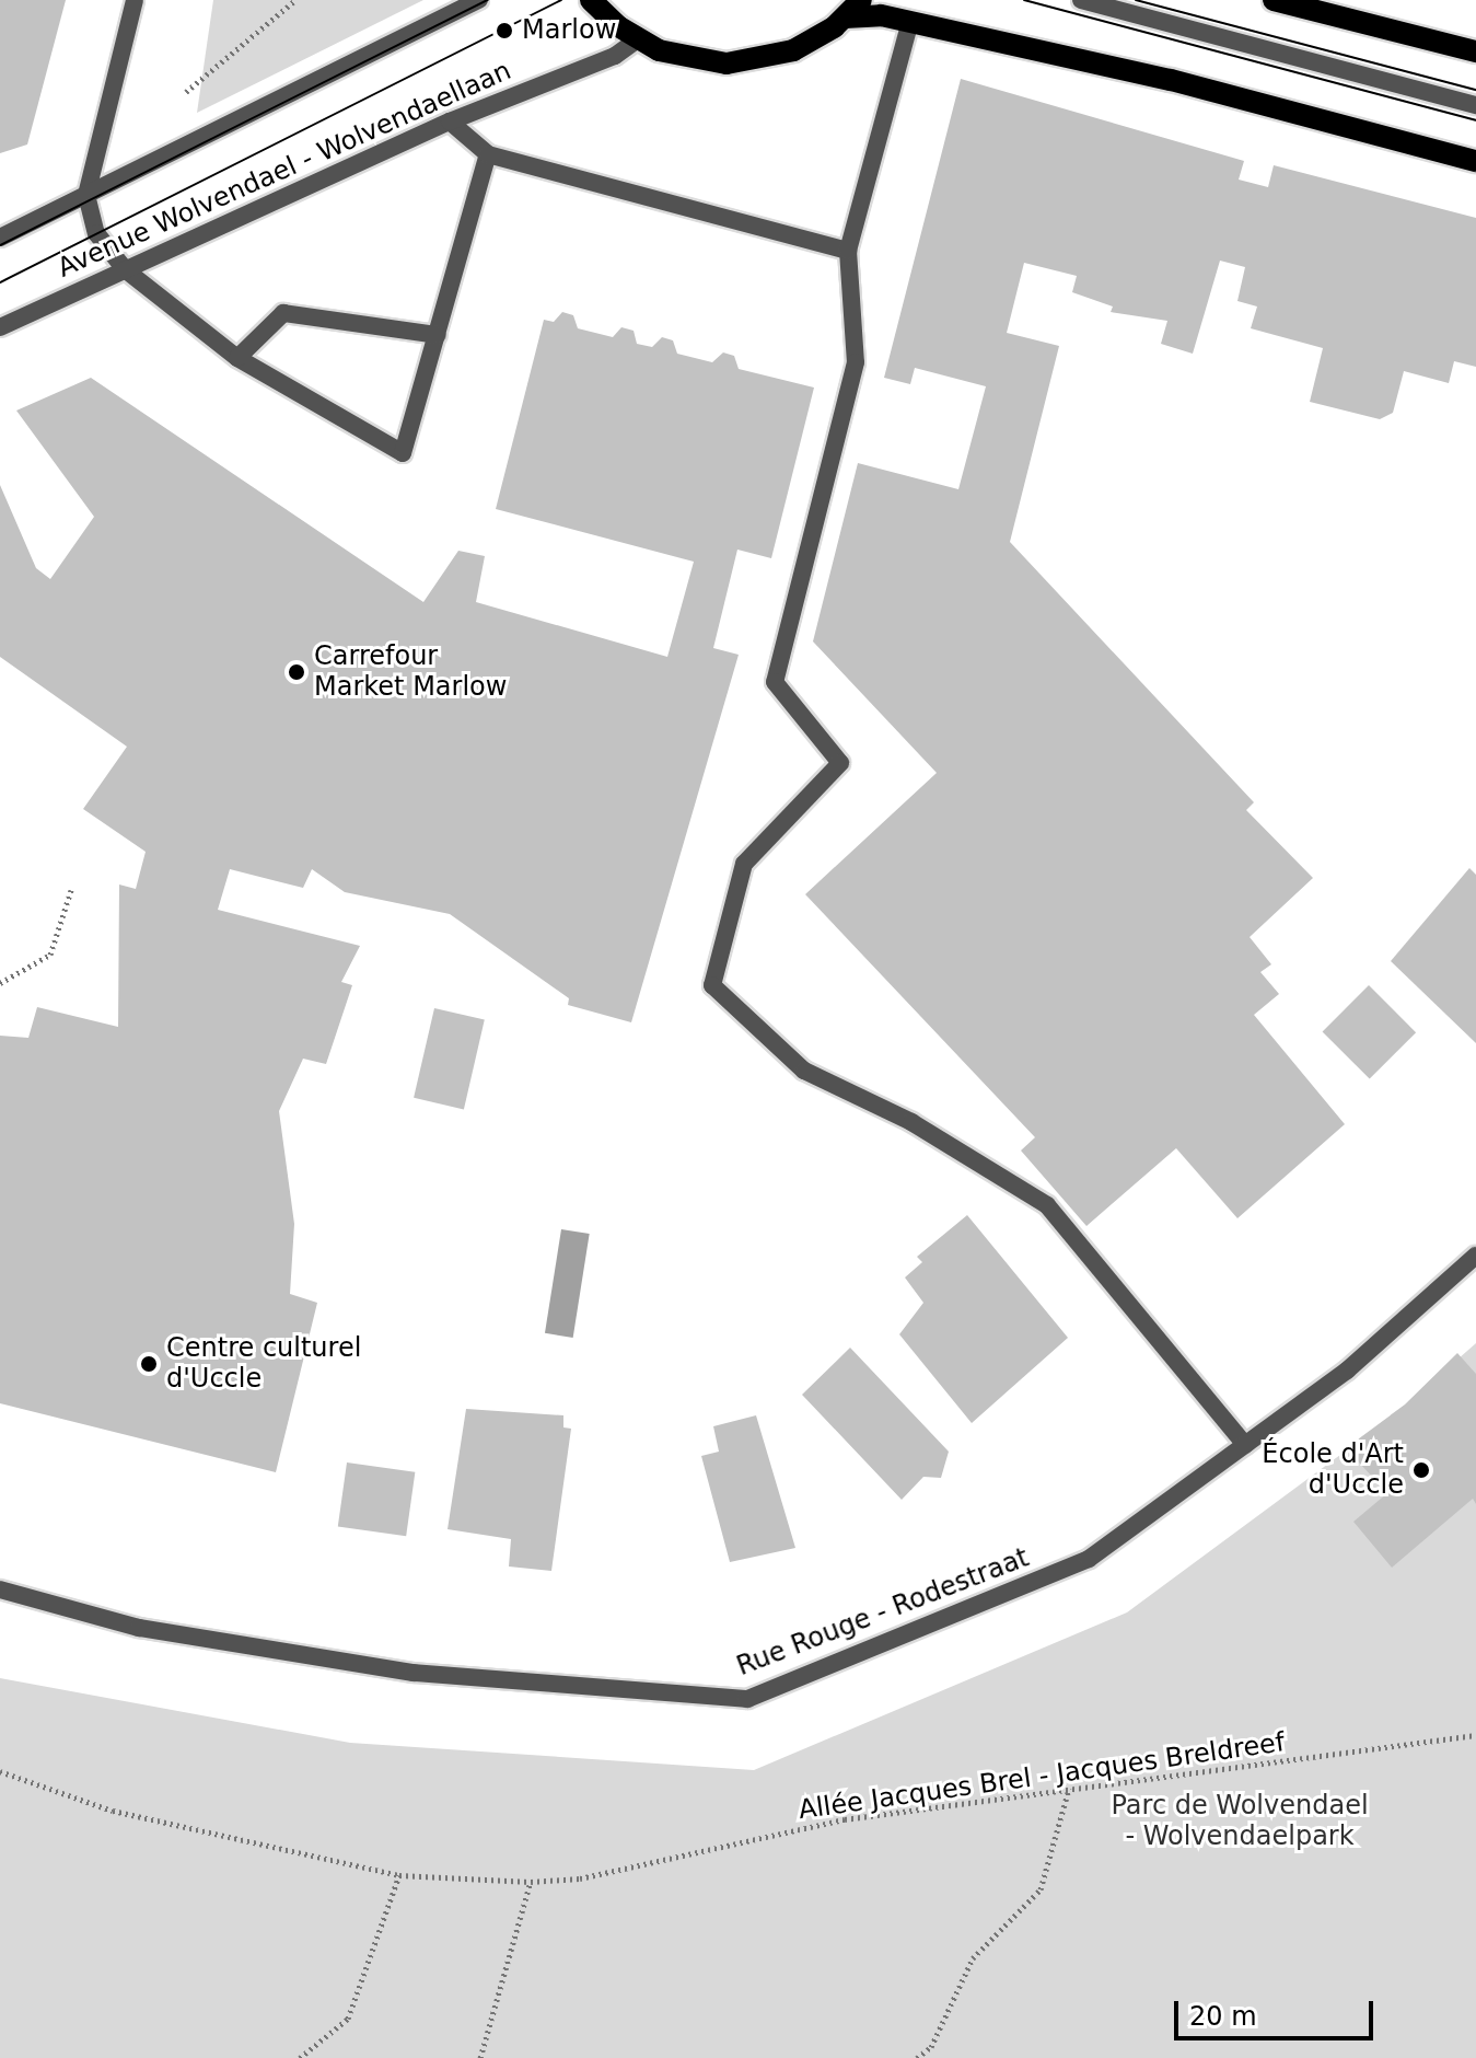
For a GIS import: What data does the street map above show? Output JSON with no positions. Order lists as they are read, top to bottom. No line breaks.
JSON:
{"streets":{"street":["Avenue Wolvendael - Wolvendaellaan","Rue Rouge - Rodestraat"],"path":["Allée Jacques Brel - Jacques Breldreef"]},"parks":["Parc de Wolvendael - Wolvendaelpark"],"places":["Marlow","Carrefour Market Marlow","Centre culturel d'Uccle","École d'Art d'Uccle"],"scale_bar":"20 m"}
